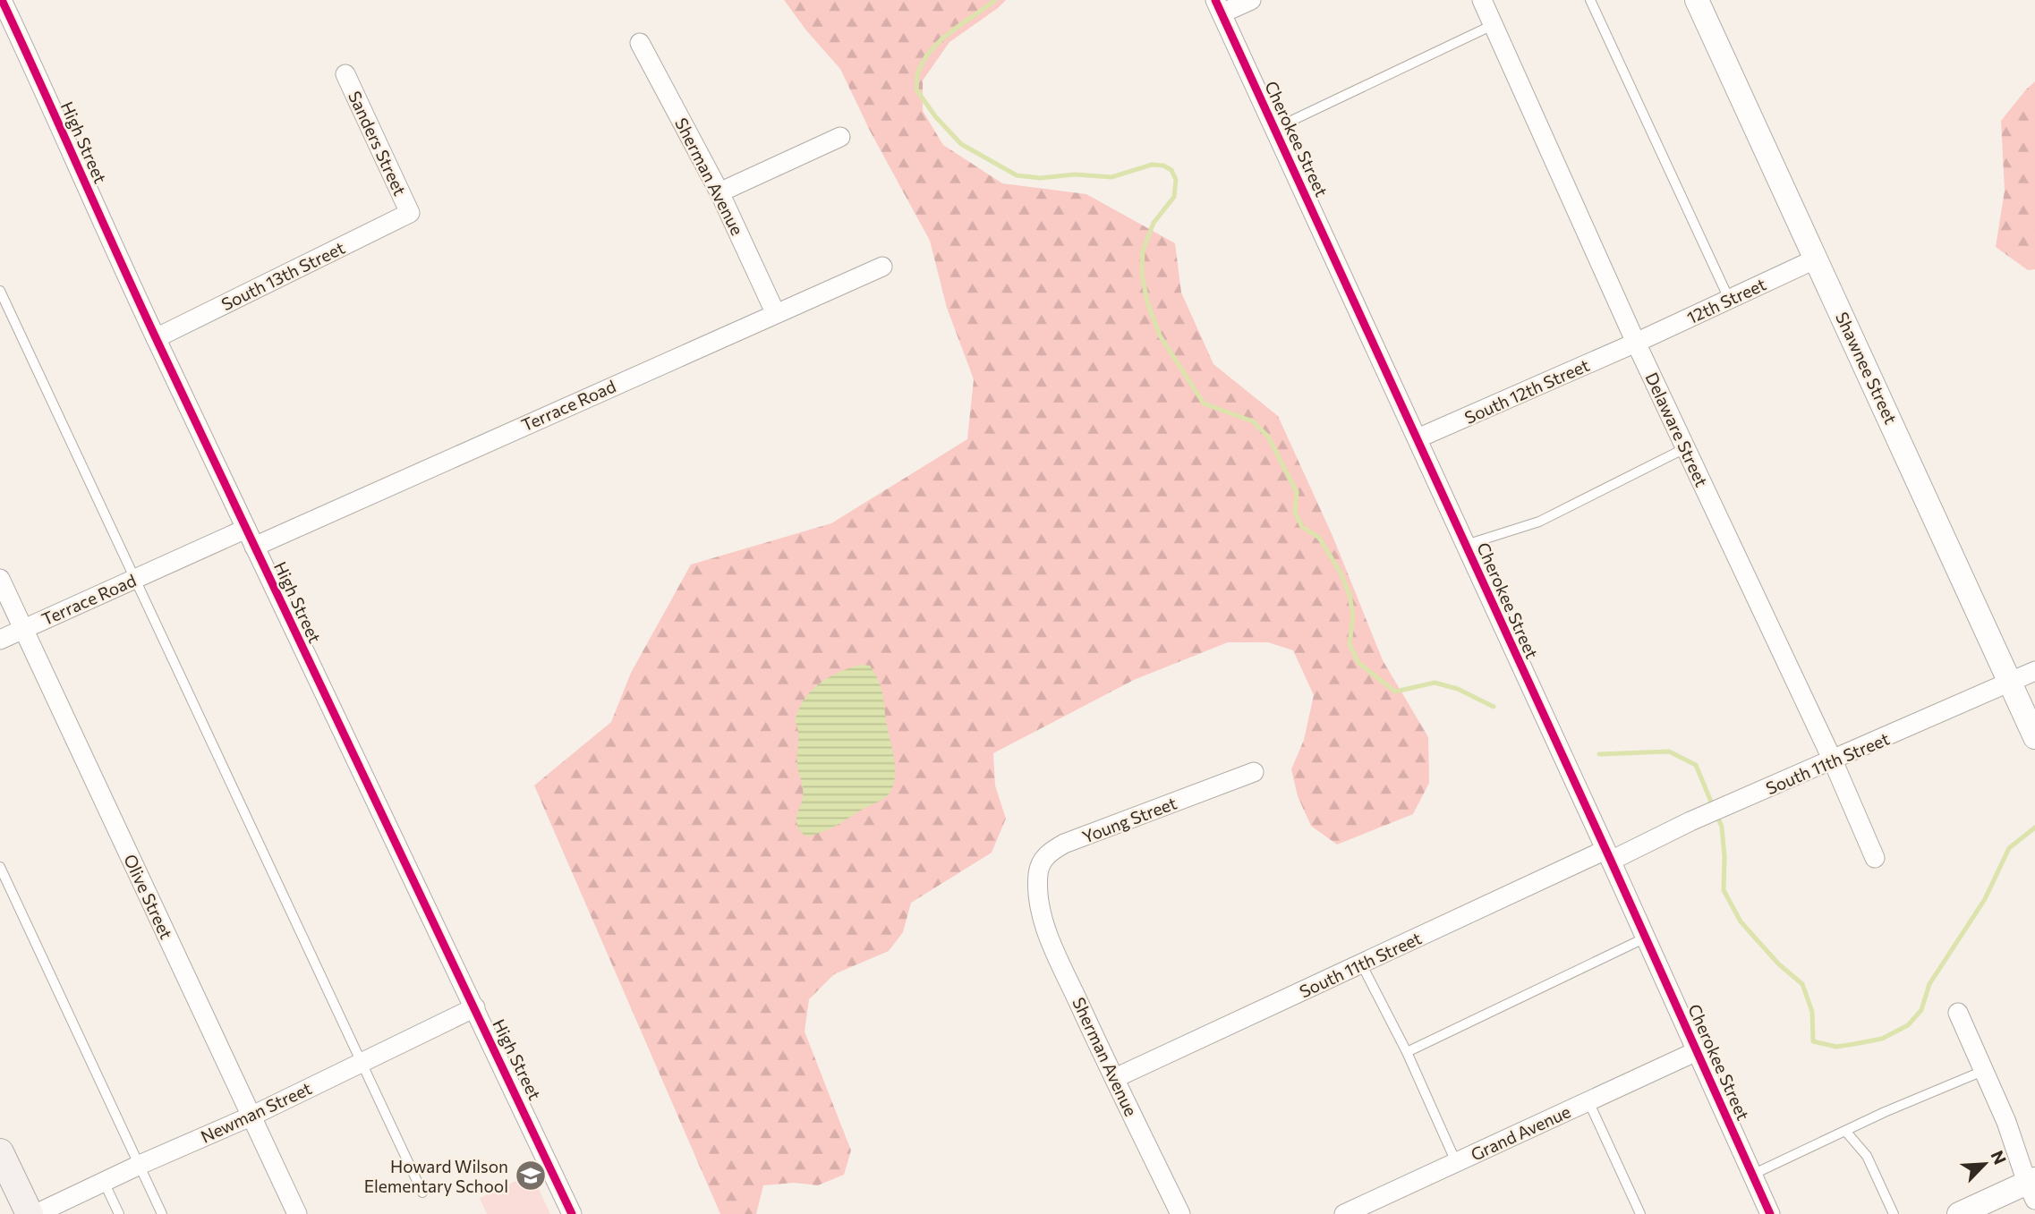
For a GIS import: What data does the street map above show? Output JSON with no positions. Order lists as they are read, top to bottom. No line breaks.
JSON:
{"streets":{"street":["Cherokee Street","High Street","Sanders Street","Sherman Avenue","South 13th Street","12th Street","Shawnee Street","South 12th Street","Terrace Road","Delaware Street","South 11th Street","Young Street","Olive Street","Newman Street","Grand Avenue"]},"crossings":[["Cherokee Street","South 12th Street"],["Cherokee Street","South 11th Street"],["Cherokee Street","Grand Avenue"],["High Street","South 13th Street"],["High Street","Terrace Road"],["High Street","Newman Street"],["Sanders Street","South 13th Street"],["Sherman Avenue","Terrace Road"],["Sherman Avenue","South 11th Street"],["Sherman Avenue","Young Street"],["12th Street","Shawnee Street"],["12th Street","South 12th Street"],["12th Street","Delaware Street"],["Shawnee Street","South 11th Street"],["South 12th Street","Delaware Street"],["Terrace Road","Olive Street"],["Delaware Street","South 11th Street"],["Olive Street","Newman Street"]],"places":{"school or university":["Howard Wilson Elementary School"]},"north":"top right"}
